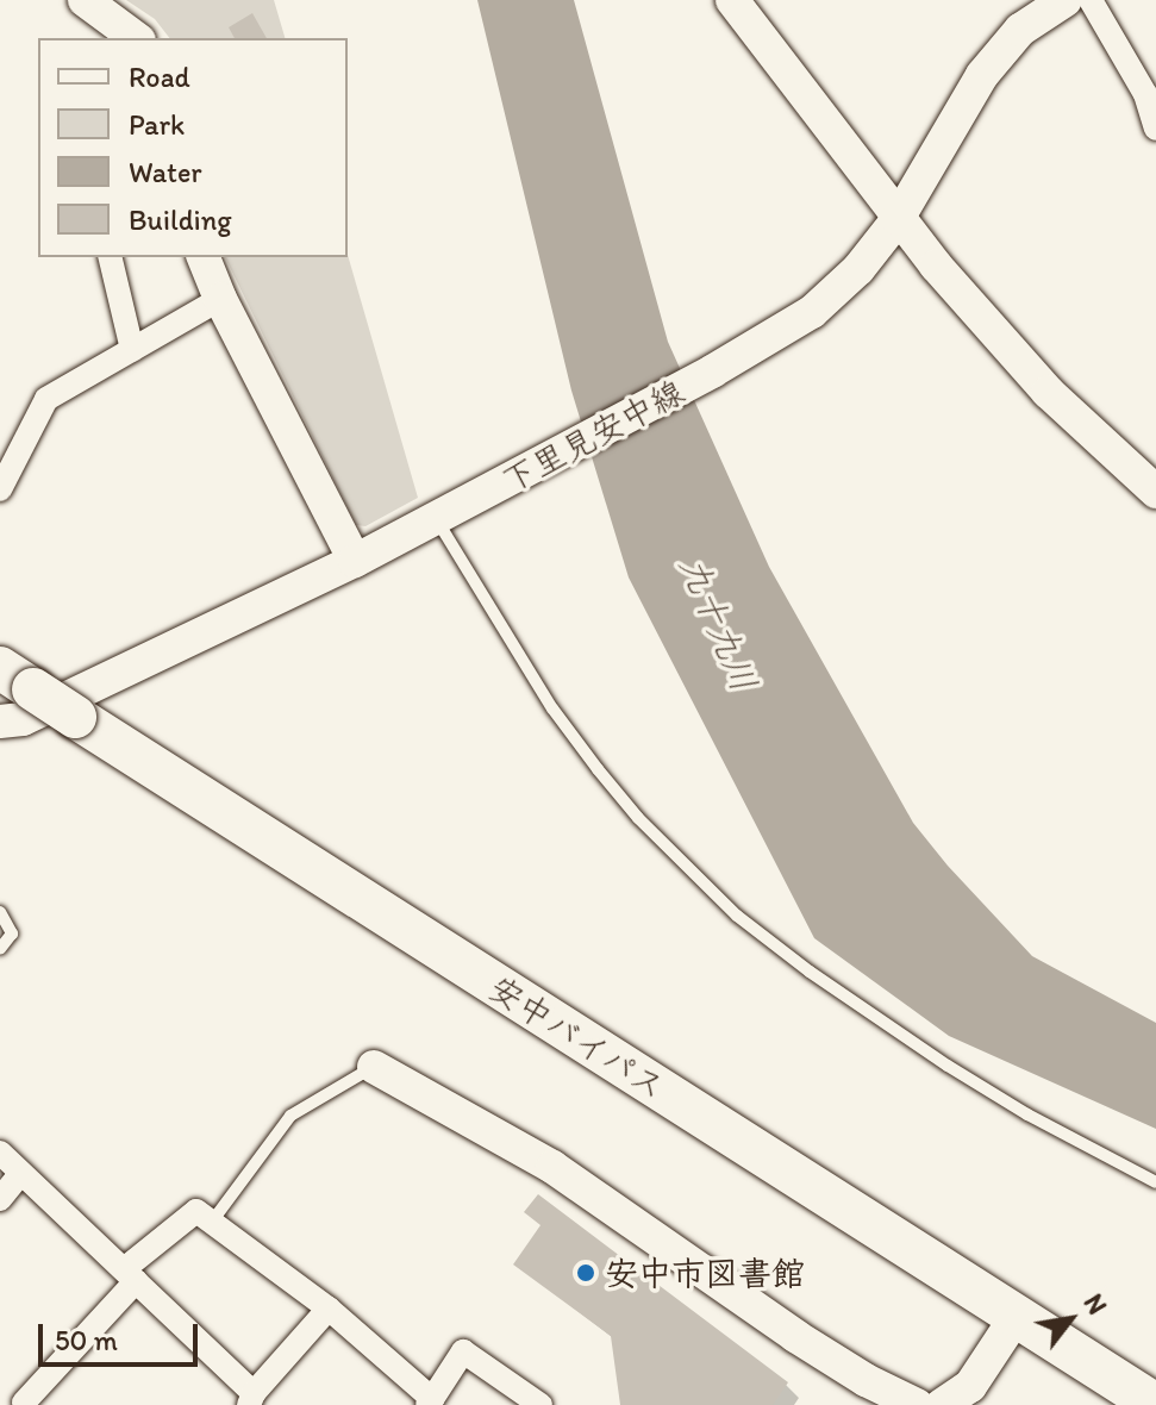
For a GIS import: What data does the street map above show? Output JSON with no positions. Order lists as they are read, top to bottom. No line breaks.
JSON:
{"streets":{"highway":["安中バイパス"],"street":["下里見安中線"]},"water":["九十九川"],"places":["安中市図書館"],"legend":["Road","Park","Water","Building"],"scale_bar":"50 m","north":"top right"}
